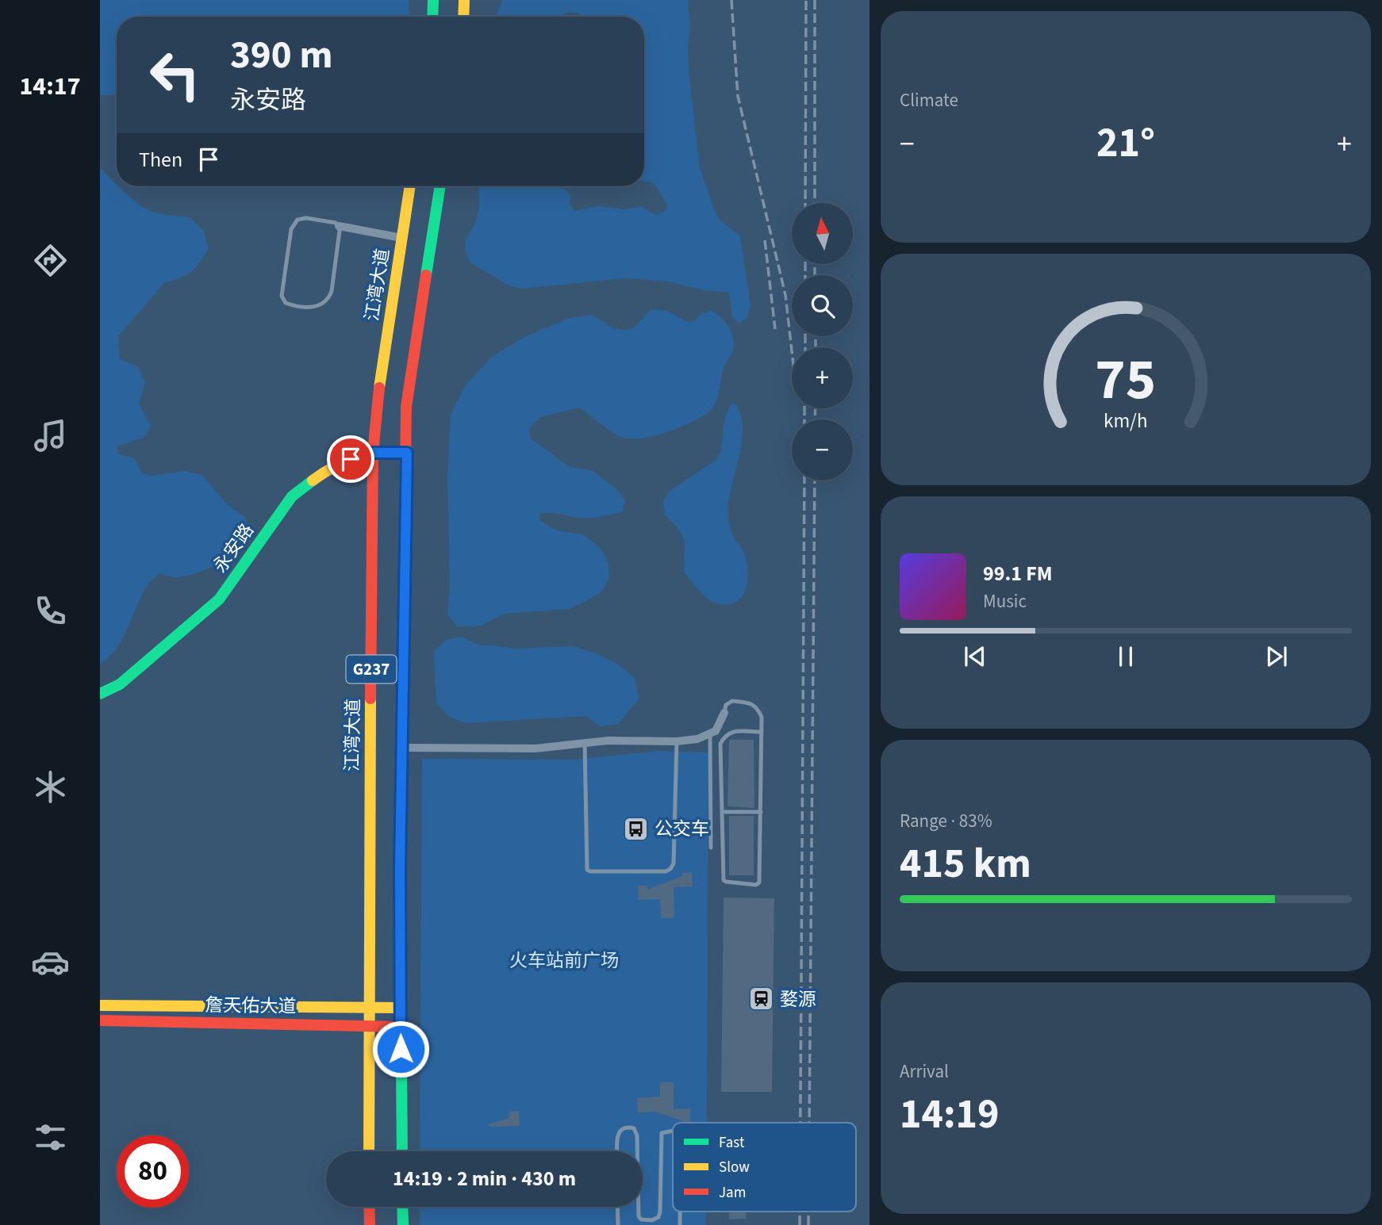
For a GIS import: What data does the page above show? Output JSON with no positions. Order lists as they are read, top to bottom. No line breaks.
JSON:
{"streets":{"main road":["江湾大道","永安路","G237","詹天佑大道"]},"crossings":[["江湾大道","永安路"],["江湾大道","詹天佑大道"],["永安路","G237"],["G237","詹天佑大道"]],"parks":["火车站前广场"],"places":{"bus stop":["公交车"],"station":["婺源"]},"legend":["Fast","Slow","Jam"],"north":"top","page":{"tabs":"14:17","tile":["Climate",["Range · 83%","415 km"],["Arrival","14:19"]],"turn":["390 m","永安路"],"heat":["−","21°","+"],"then":"Then","map_buttons":["+","−"],"song":["99.1 FM","Music"],"limit":"80","trip":"14:19 · 2 min · 430 m","gauge":["75","km/h"]}}
